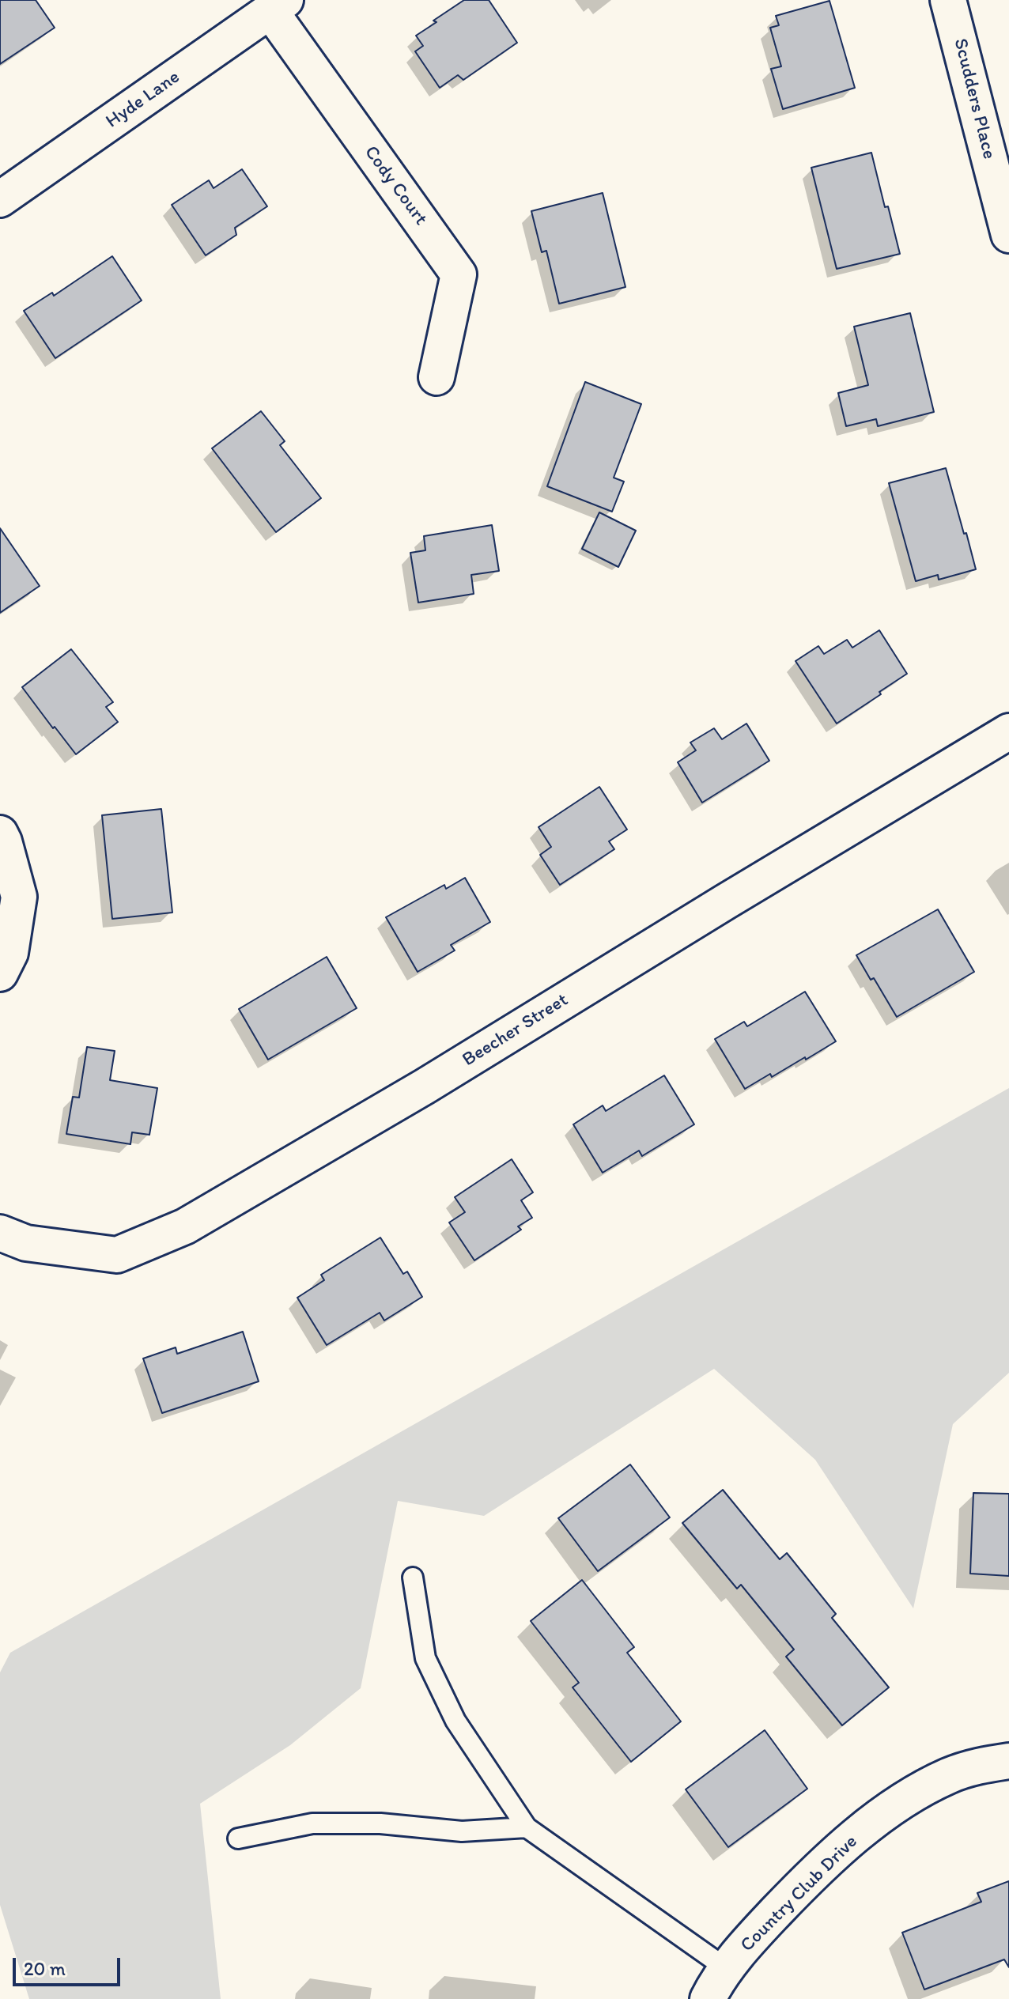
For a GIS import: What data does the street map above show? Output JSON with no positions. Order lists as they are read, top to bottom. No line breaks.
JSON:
{"streets":{"street":["Scudders Place","Hyde Lane","Cody Court","Beecher Street","Country Club Drive"]},"crossings":[["Hyde Lane","Cody Court"]],"scale_bar":"20 m"}
